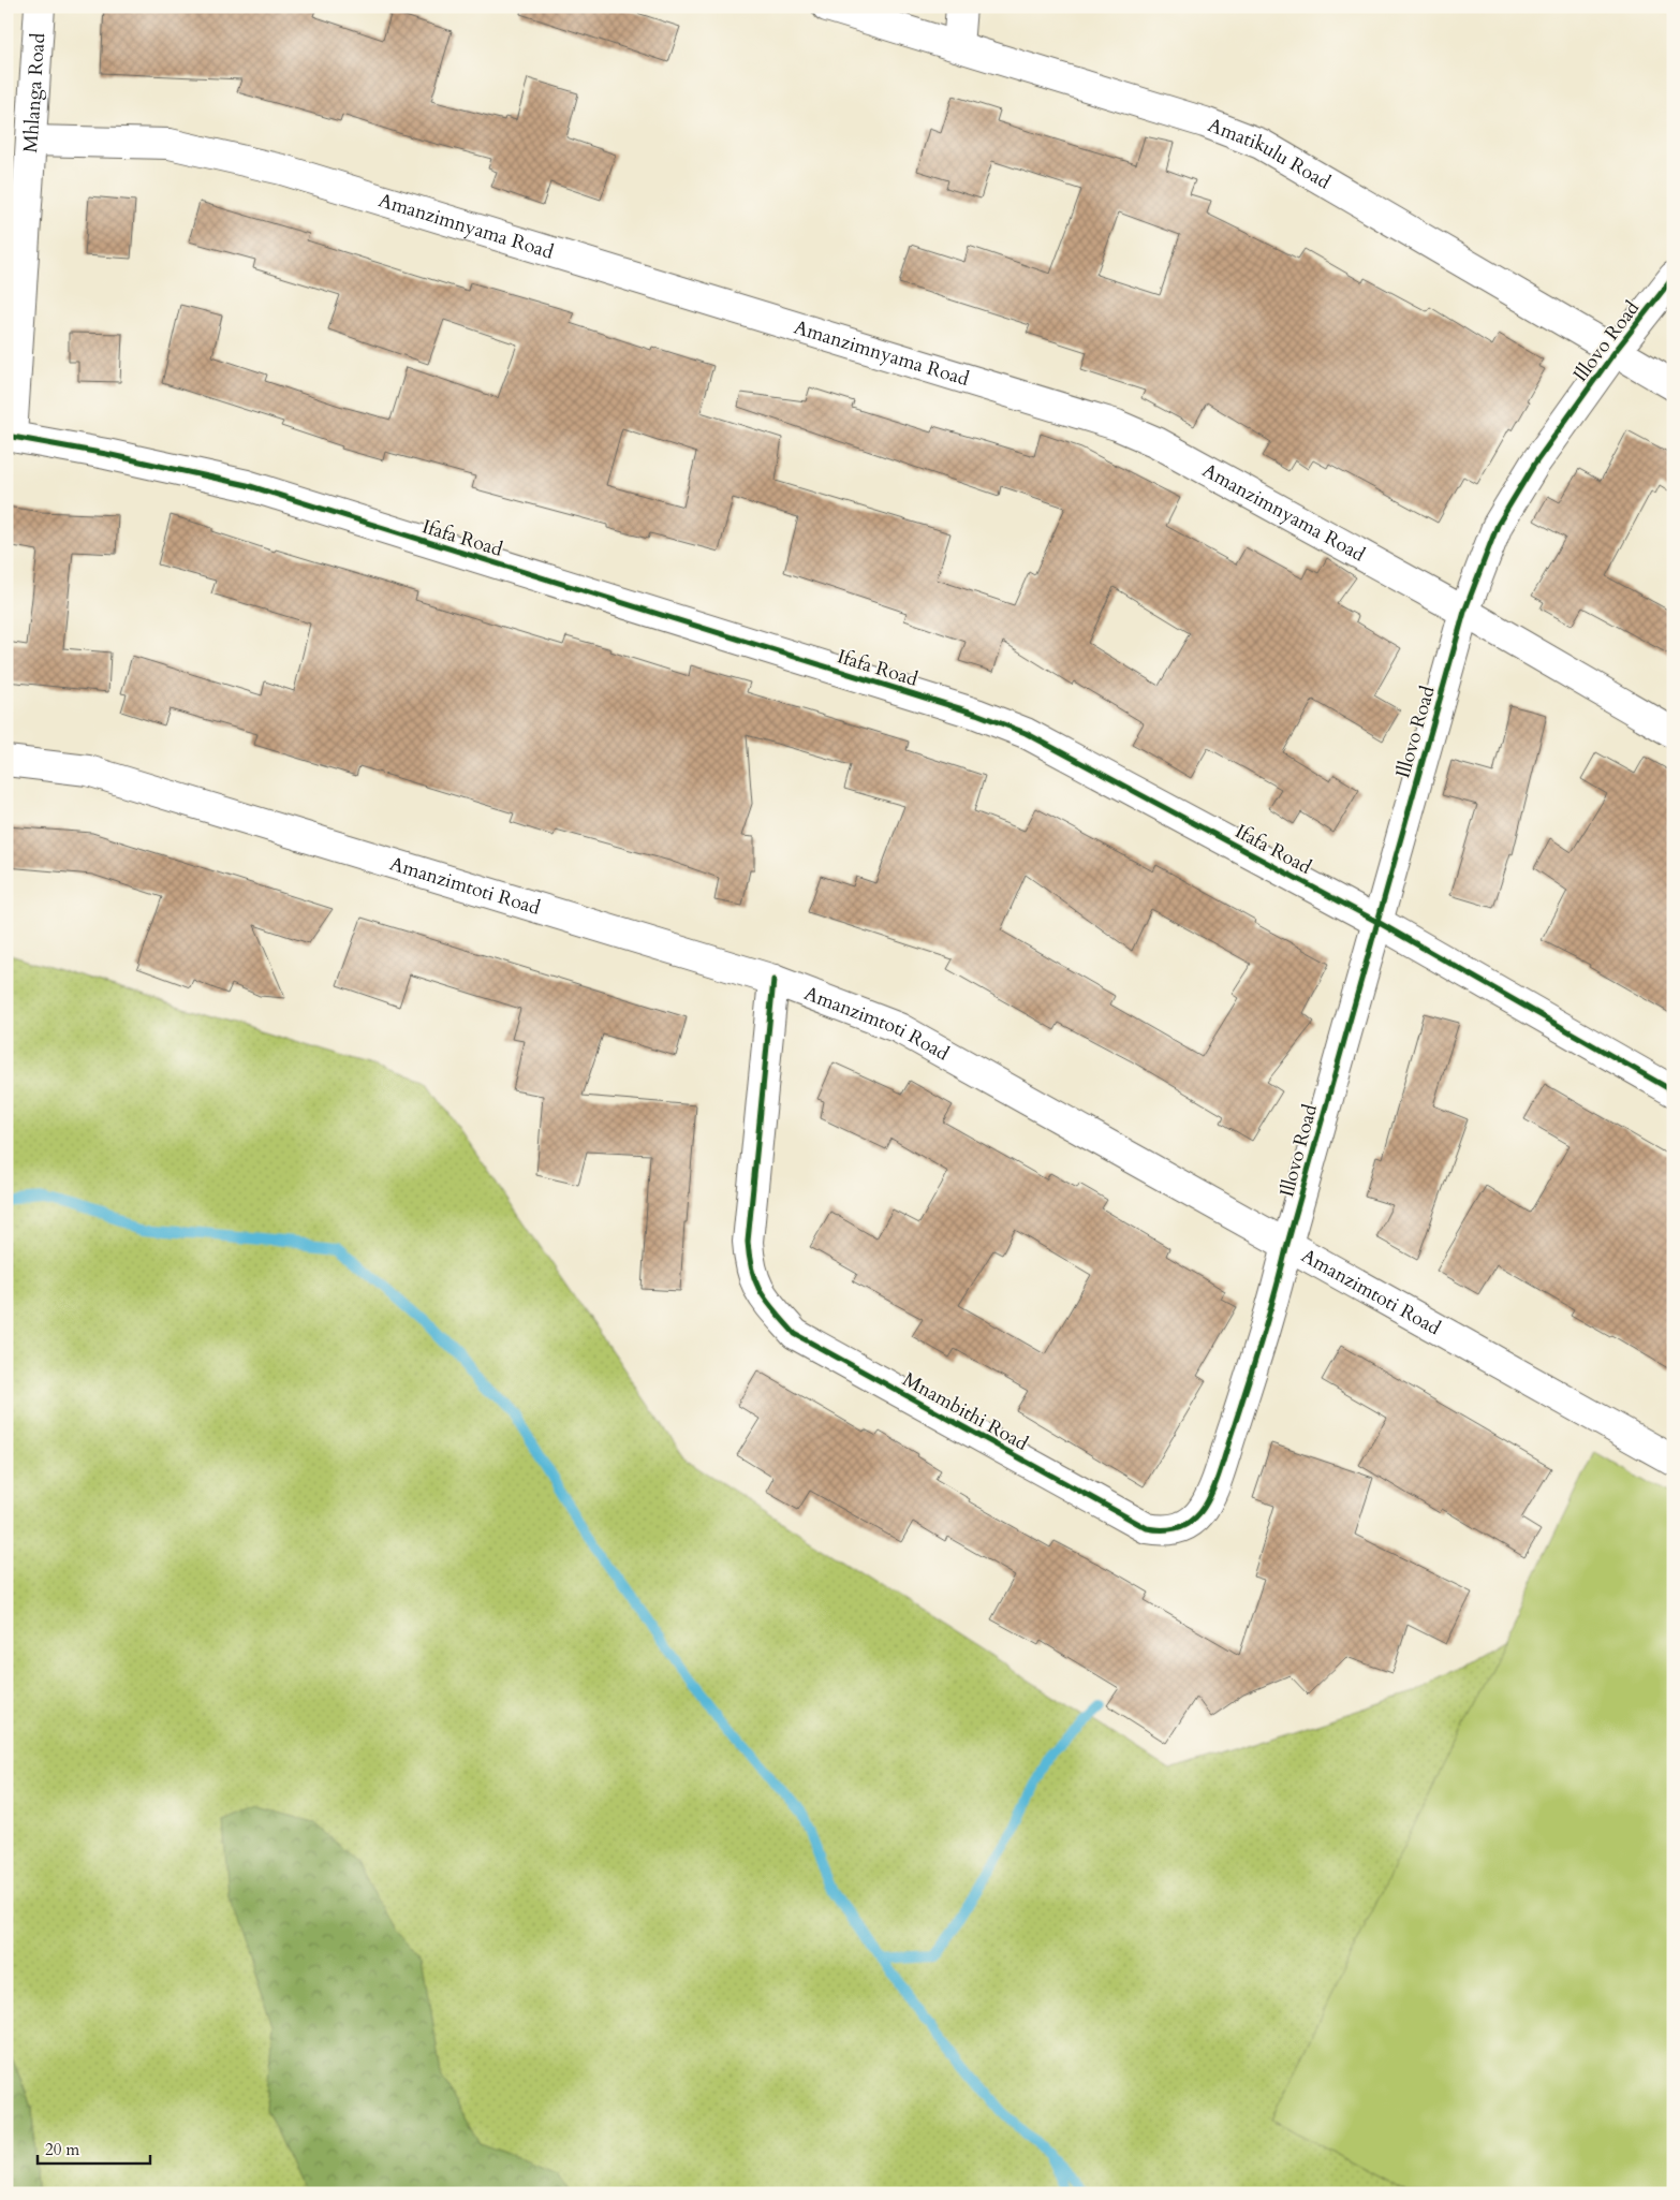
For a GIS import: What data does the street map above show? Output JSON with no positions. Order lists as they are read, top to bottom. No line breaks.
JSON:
{"streets":{"street":["Mhlanga Road","Amatikulu Road","Amanzimnyama Road","Illovo Road","Ifafa Road","Amanzimtoti Road","Mnambithi Road"]},"crossings":[["Mhlanga Road","Amanzimnyama Road"],["Mhlanga Road","Ifafa Road"],["Amatikulu Road","Illovo Road"],["Amanzimnyama Road","Illovo Road"],["Illovo Road","Ifafa Road"],["Illovo Road","Amanzimtoti Road"],["Illovo Road","Mnambithi Road"],["Amanzimtoti Road","Mnambithi Road"]],"scale_bar":"20 m"}
